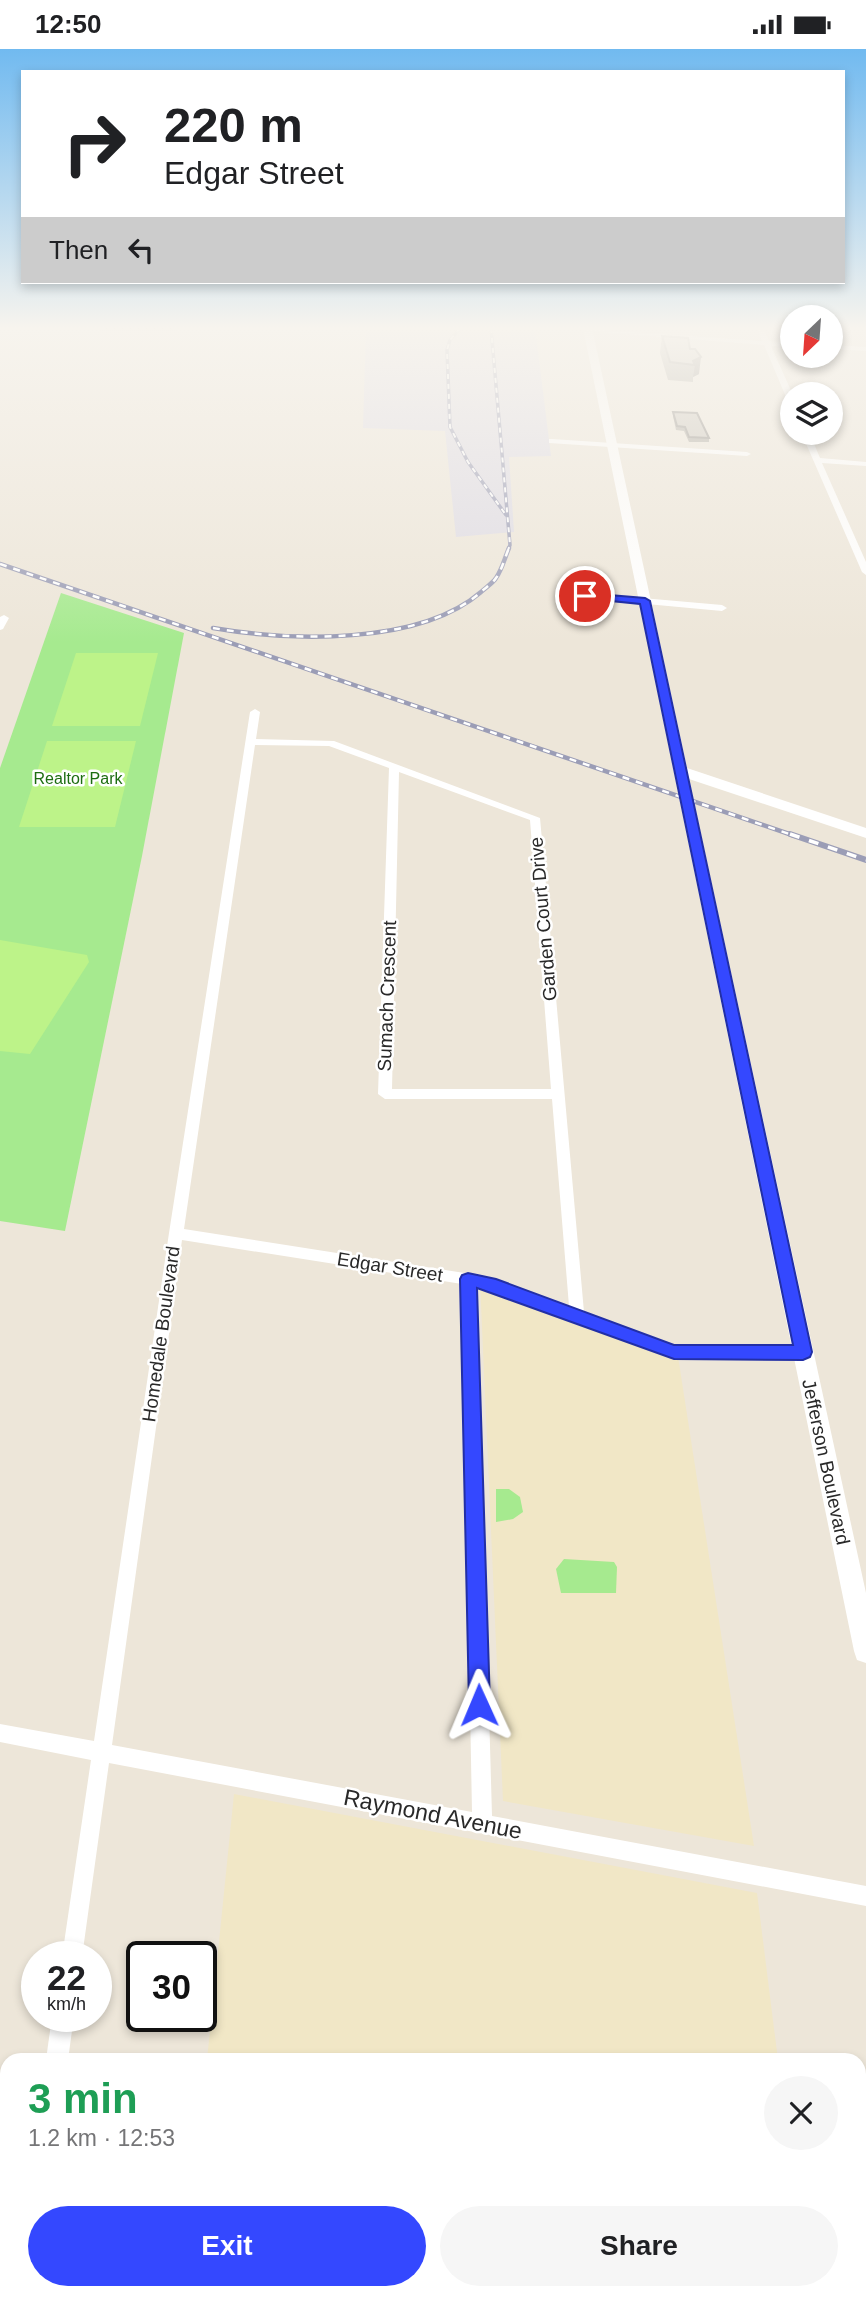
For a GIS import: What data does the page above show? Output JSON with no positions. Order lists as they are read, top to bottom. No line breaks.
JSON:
{"streets":{"street":["Garden Court Drive","Sumach Crescent","Edgar Street","Homedale Boulevard","Jefferson Boulevard","Raymond Avenue"]},"crossings":[["Garden Court Drive","Sumach Crescent"],["Garden Court Drive","Edgar Street"],["Garden Court Drive","Homedale Boulevard"],["Edgar Street","Homedale Boulevard"],["Edgar Street","Jefferson Boulevard"],["Homedale Boulevard","Raymond Avenue"]],"parks":["Realtor Park"],"north":"bottom left","page":{"status":"12:50","turn":["220 m","Edgar Street"],"then":"Then","speed":"22 km/h","limit":"30","heading":["3 min","1.2 km · 12:53"],"buttons":["Exit","Share"]}}
